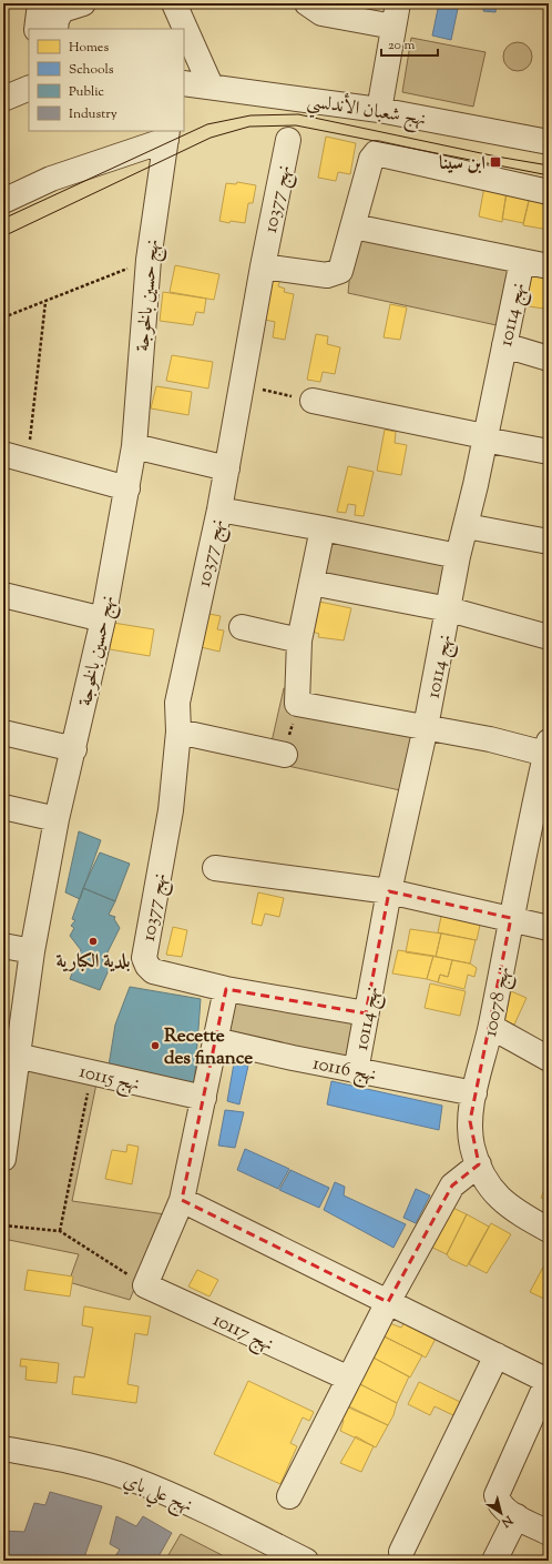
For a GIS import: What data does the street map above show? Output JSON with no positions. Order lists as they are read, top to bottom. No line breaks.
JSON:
{"streets":{"street":["نهج شعبان الأندلسي","نهج 10377","نهج حسين بالخوجة","نهج 10114","نهج 10078","نهج 10116","نهج 10115","نهج 10117","نهج علي باي"]},"crossings":[["نهج حسين بالخوجة","نهج 10115"],["نهج 10114","نهج 10116"],["نهج 10078","نهج 10116"]],"places":{"transit":["ابن سينا"],"other":["بلدية الكبارية","Recette des finance"]},"legend":["Homes","Schools","Public","Industry"],"scale_bar":"20 m","north":"bottom right"}
